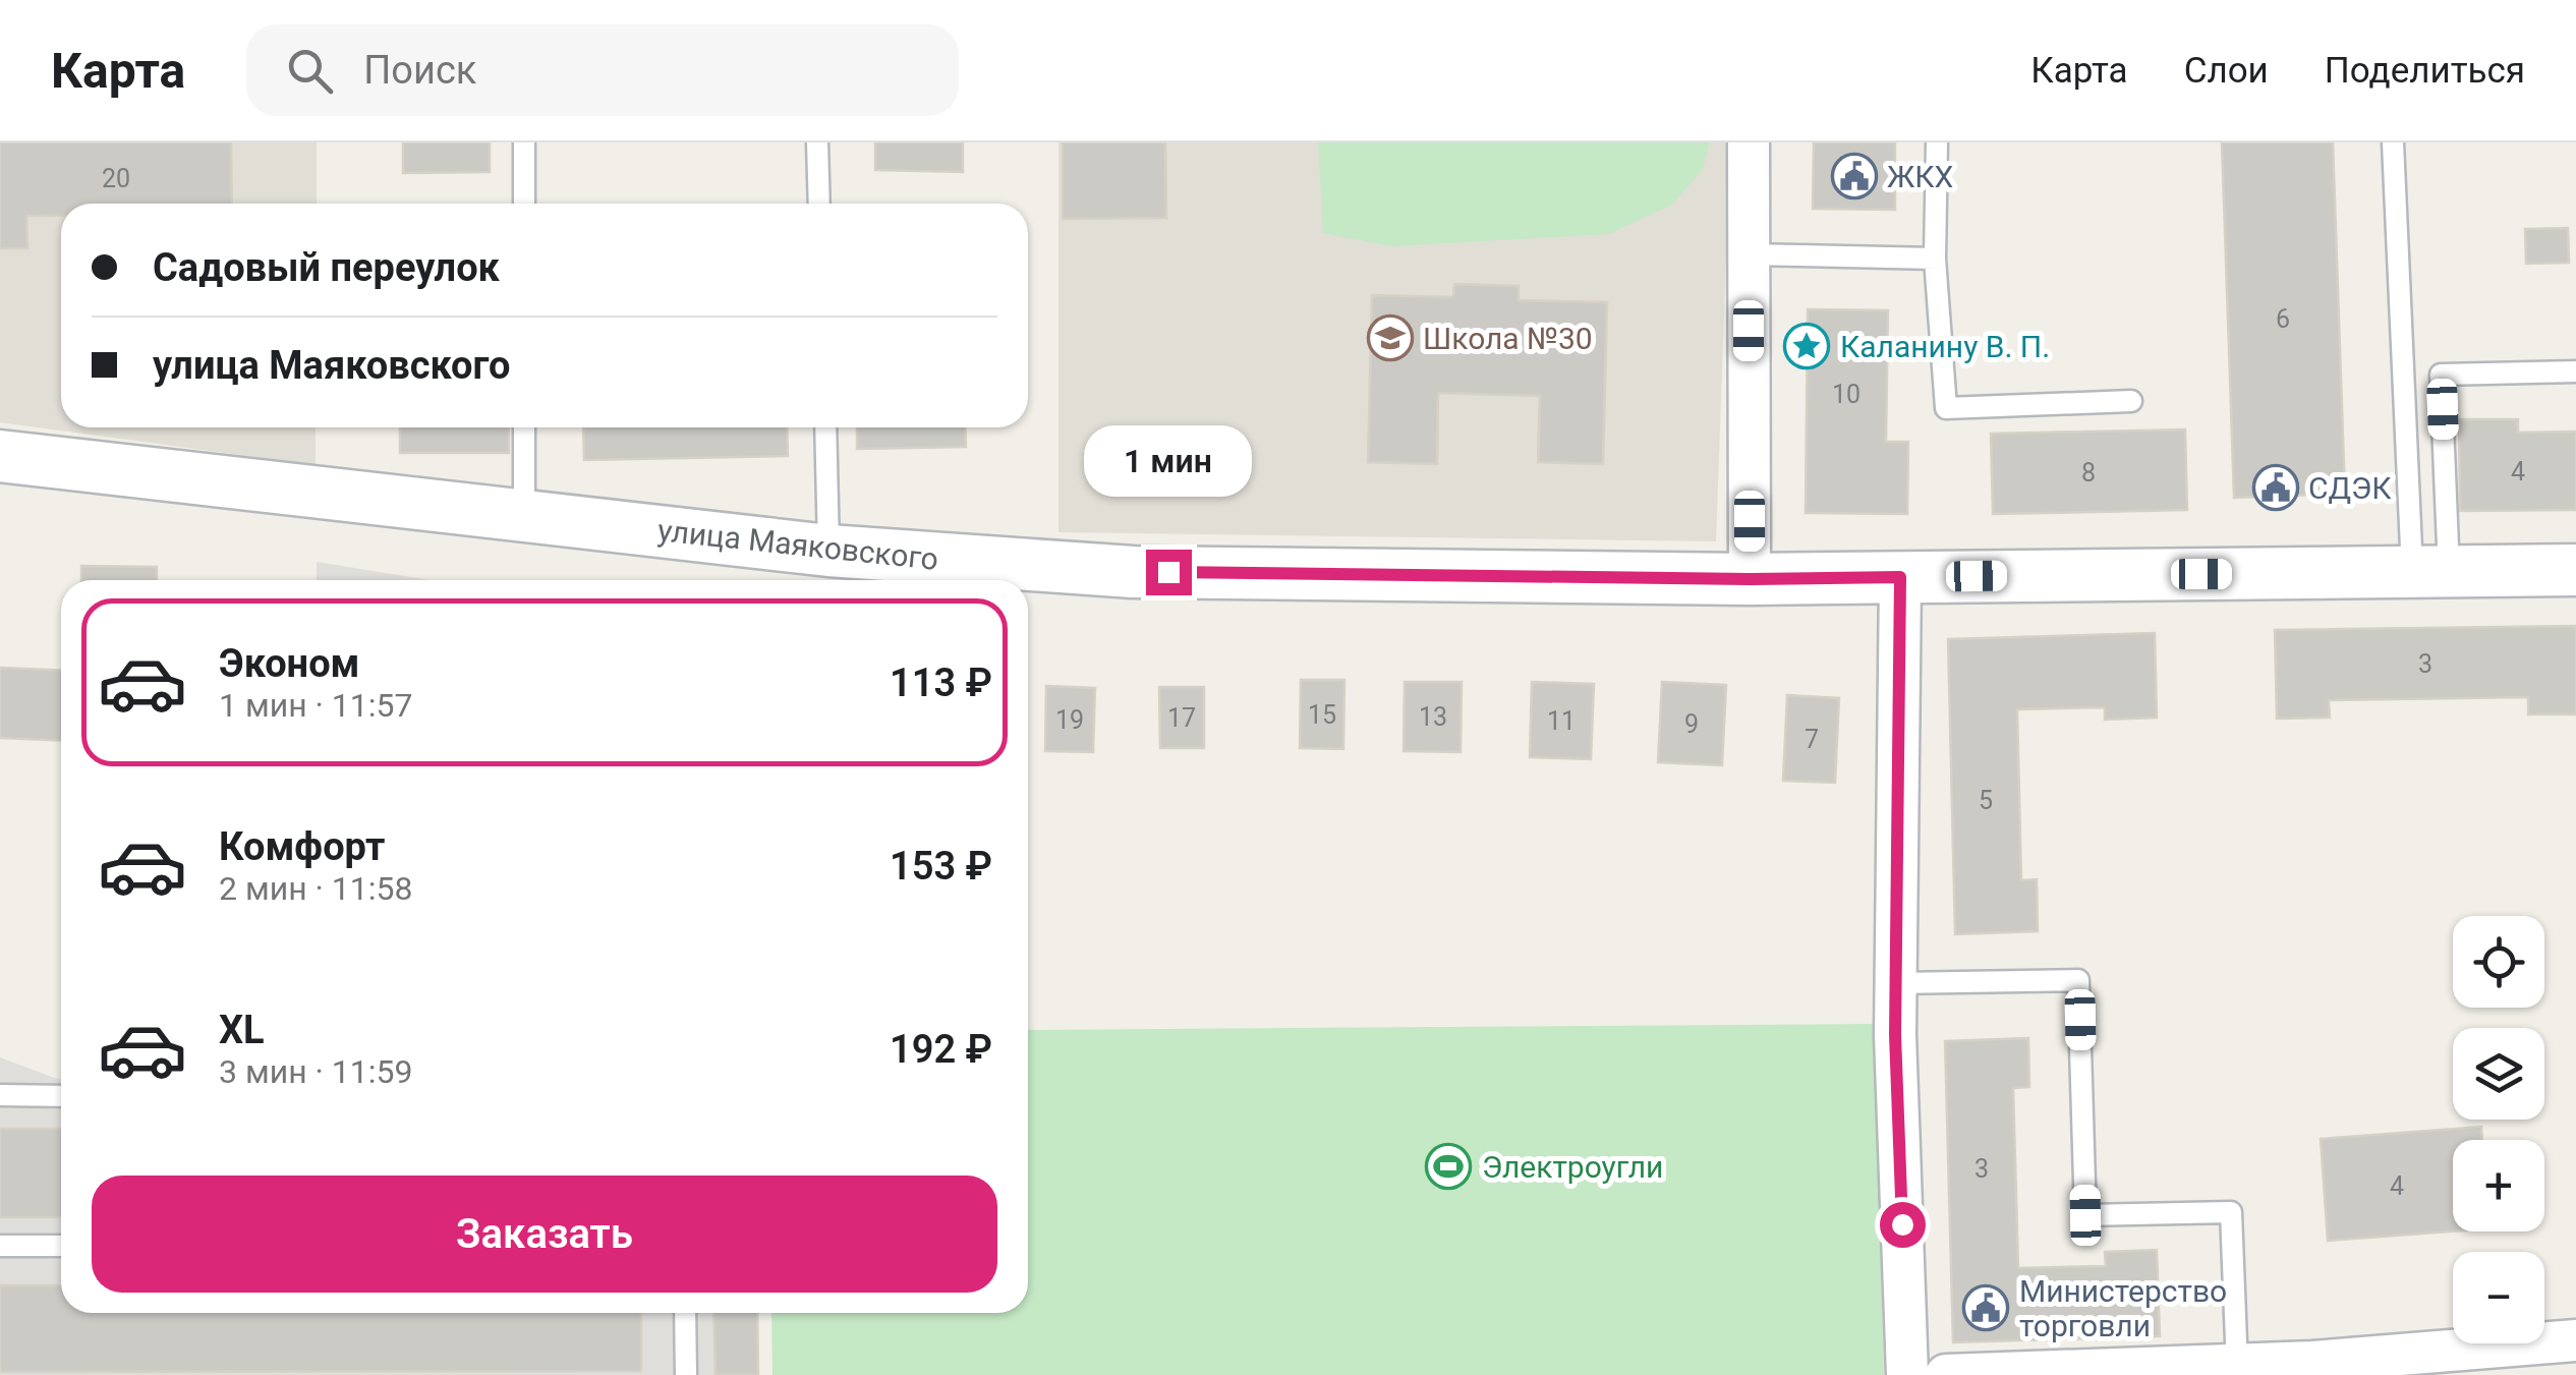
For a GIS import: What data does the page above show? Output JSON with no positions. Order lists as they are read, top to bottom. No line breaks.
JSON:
{"streets":{"street":["улица Маяковского"]},"places":{"public building":["ЖКХ","СДЭК","Министерство торговли"],"school or university":["Школа №30"],"place":["Каланину В. П."],"sports":["Электроугли"]},"house_numbers":["20","6","10","4","8","3","15","13","17","19","11","9","7","5","3","4"],"page":{"header":"Карта","search":"Поиск","nav":["Карта","Слои","Поделиться"],"banner":["Садовый переулок","улица Маяковского"],"bubble":"1 мин","list":[{"name":"Эконом","note":"1 мин · 11:57","value":"113 ₽"},{"name":"Комфорт","note":"2 мин · 11:58","value":"153 ₽"},{"name":"XL","note":"3 мин · 11:59","value":"192 ₽"}],"map_buttons":["+","−"],"buttons":"Заказать"}}
